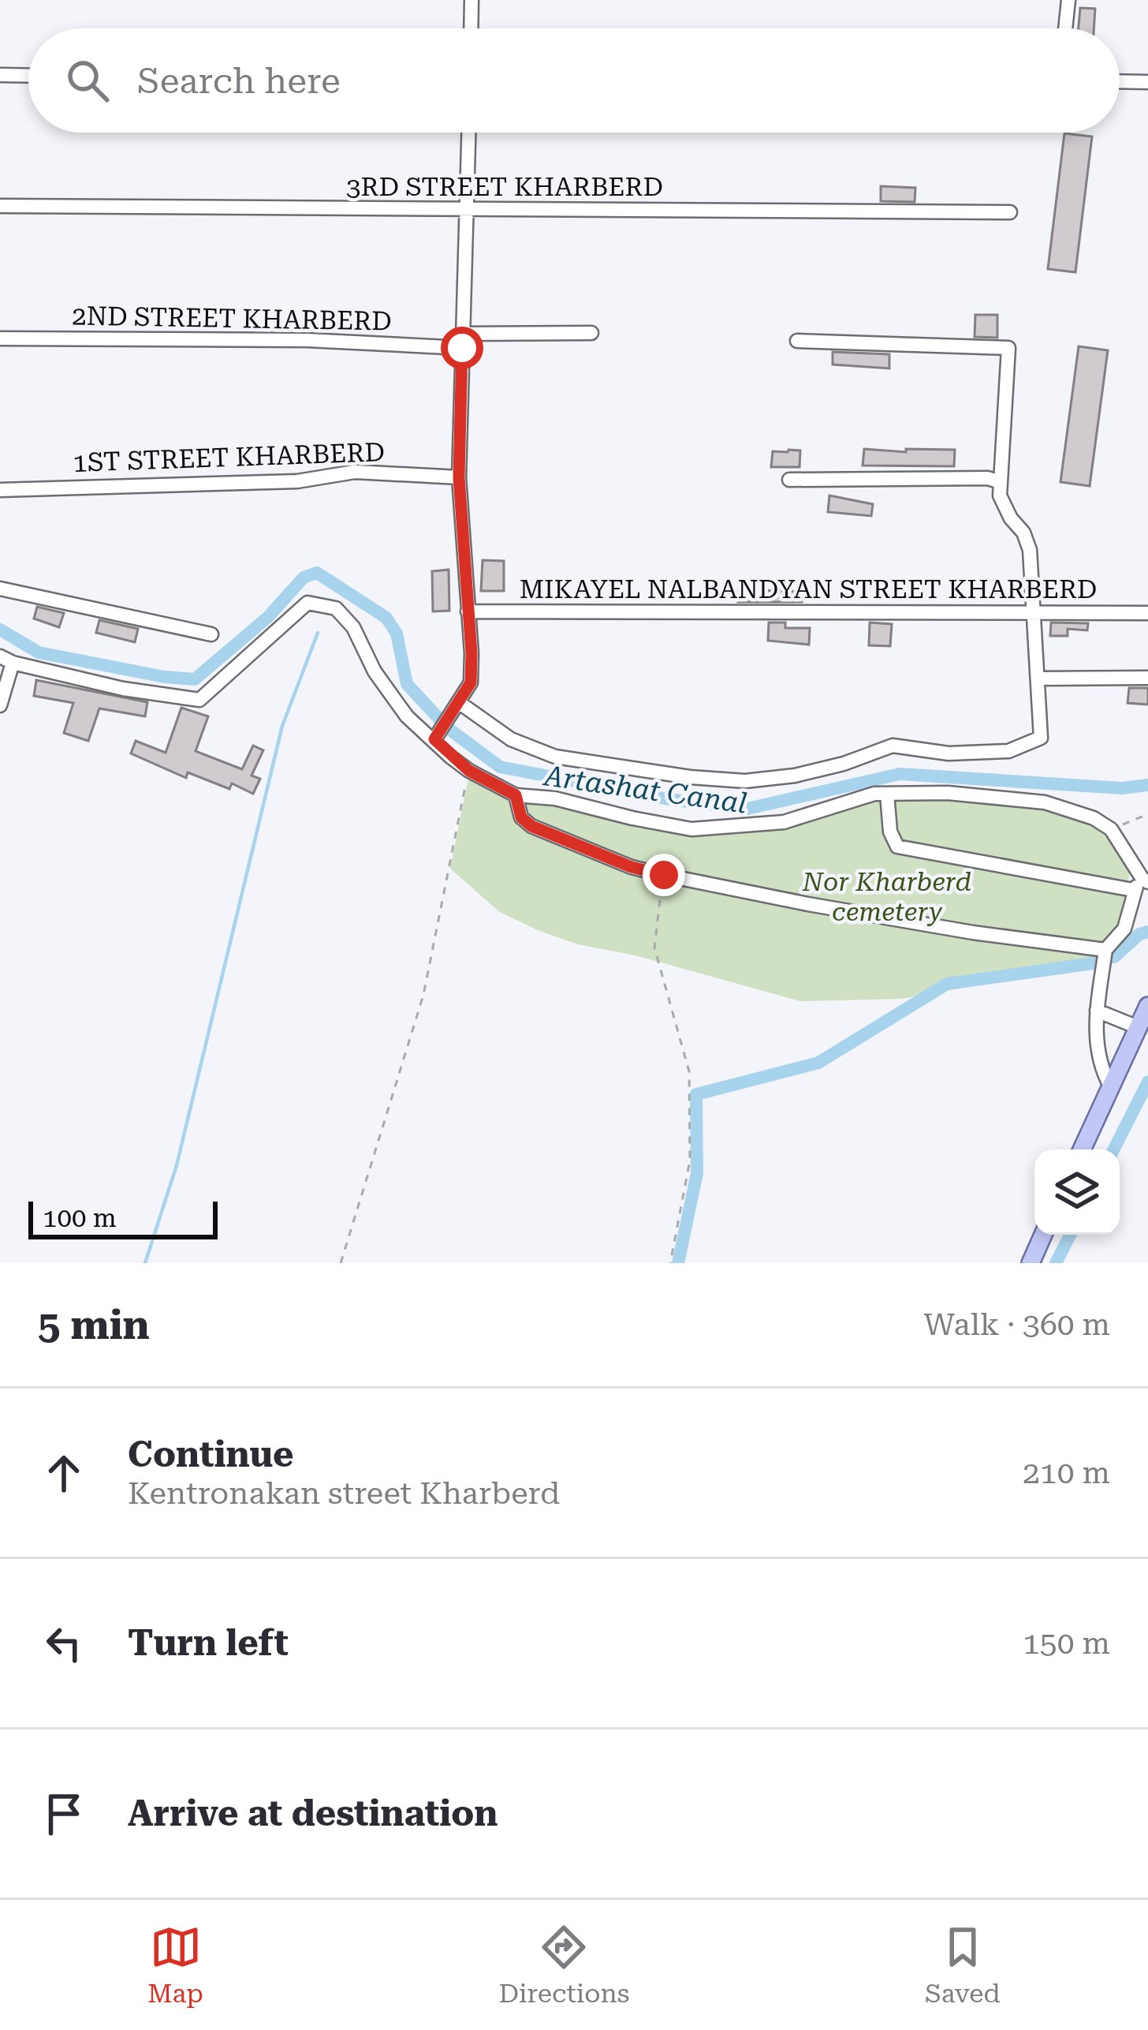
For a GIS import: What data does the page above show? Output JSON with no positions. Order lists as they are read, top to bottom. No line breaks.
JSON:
{"streets":{"street":["3RD STREET KHARBERD","2ND STREET KHARBERD","1ST STREET KHARBERD","MIKAYEL NALBANDYAN STREET KHARBERD"]},"water":["Artashat Canal"],"parks":["Nor Kharberd cemetery"],"scale_bar":"100 m","page":{"search":"Search here","scale":"100 m","heading":["5 min","Walk · 360 m"],"list":[["Continue","Kentronakan street Kharberd","210 m"],["Turn left","150 m"],"Arrive at destination"],"nav":["Map","Directions","Saved"]}}
